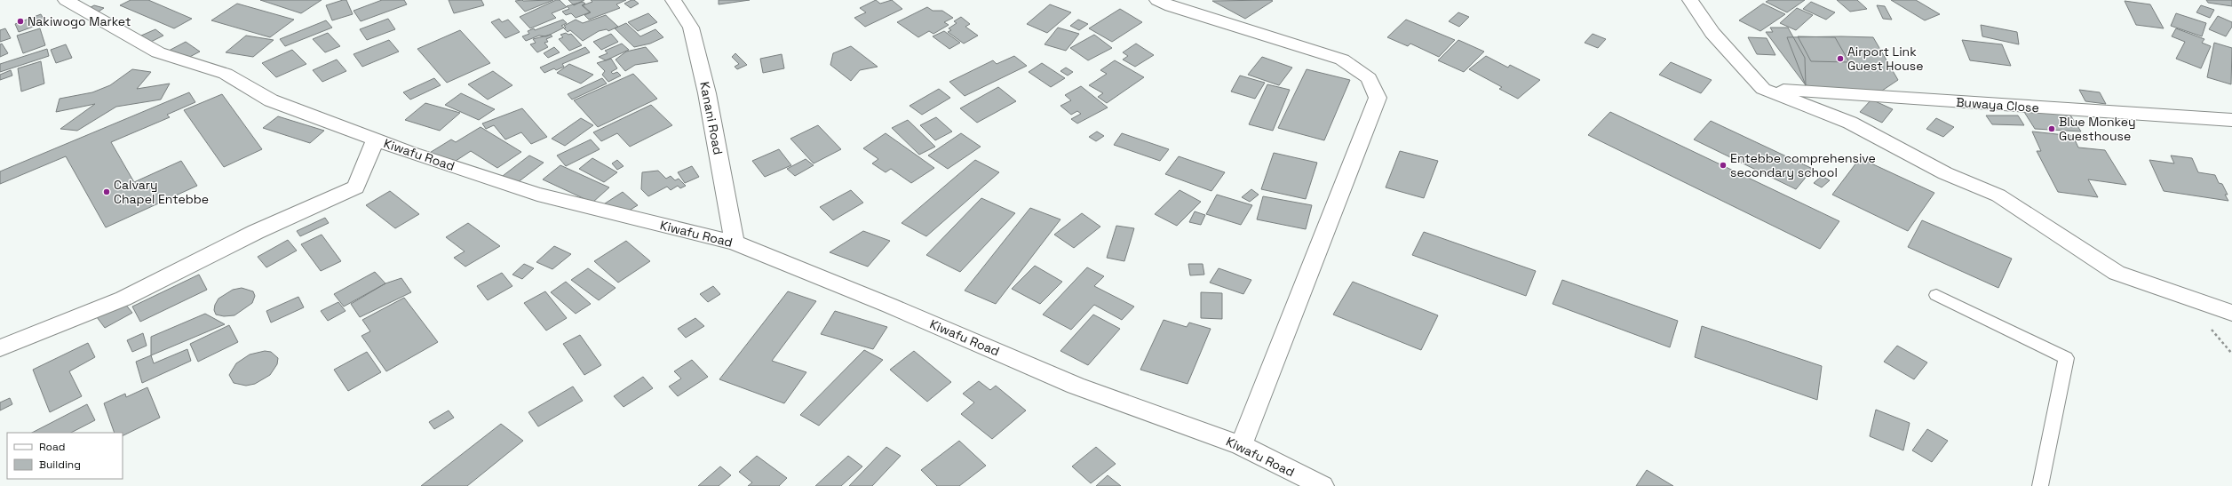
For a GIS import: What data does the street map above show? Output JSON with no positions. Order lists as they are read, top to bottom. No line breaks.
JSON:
{"streets":{"street":["Buwaya Close","Kanani Road","Kiwafu Road"]},"crossings":[["Kanani Road","Kiwafu Road"]],"places":["Nakiwogo Market","Airport Link Guest House","Blue Monkey Guesthouse","Entebbe comprehensive secondary school","Calvary Chapel Entebbe"],"legend":["Road","Building"]}
